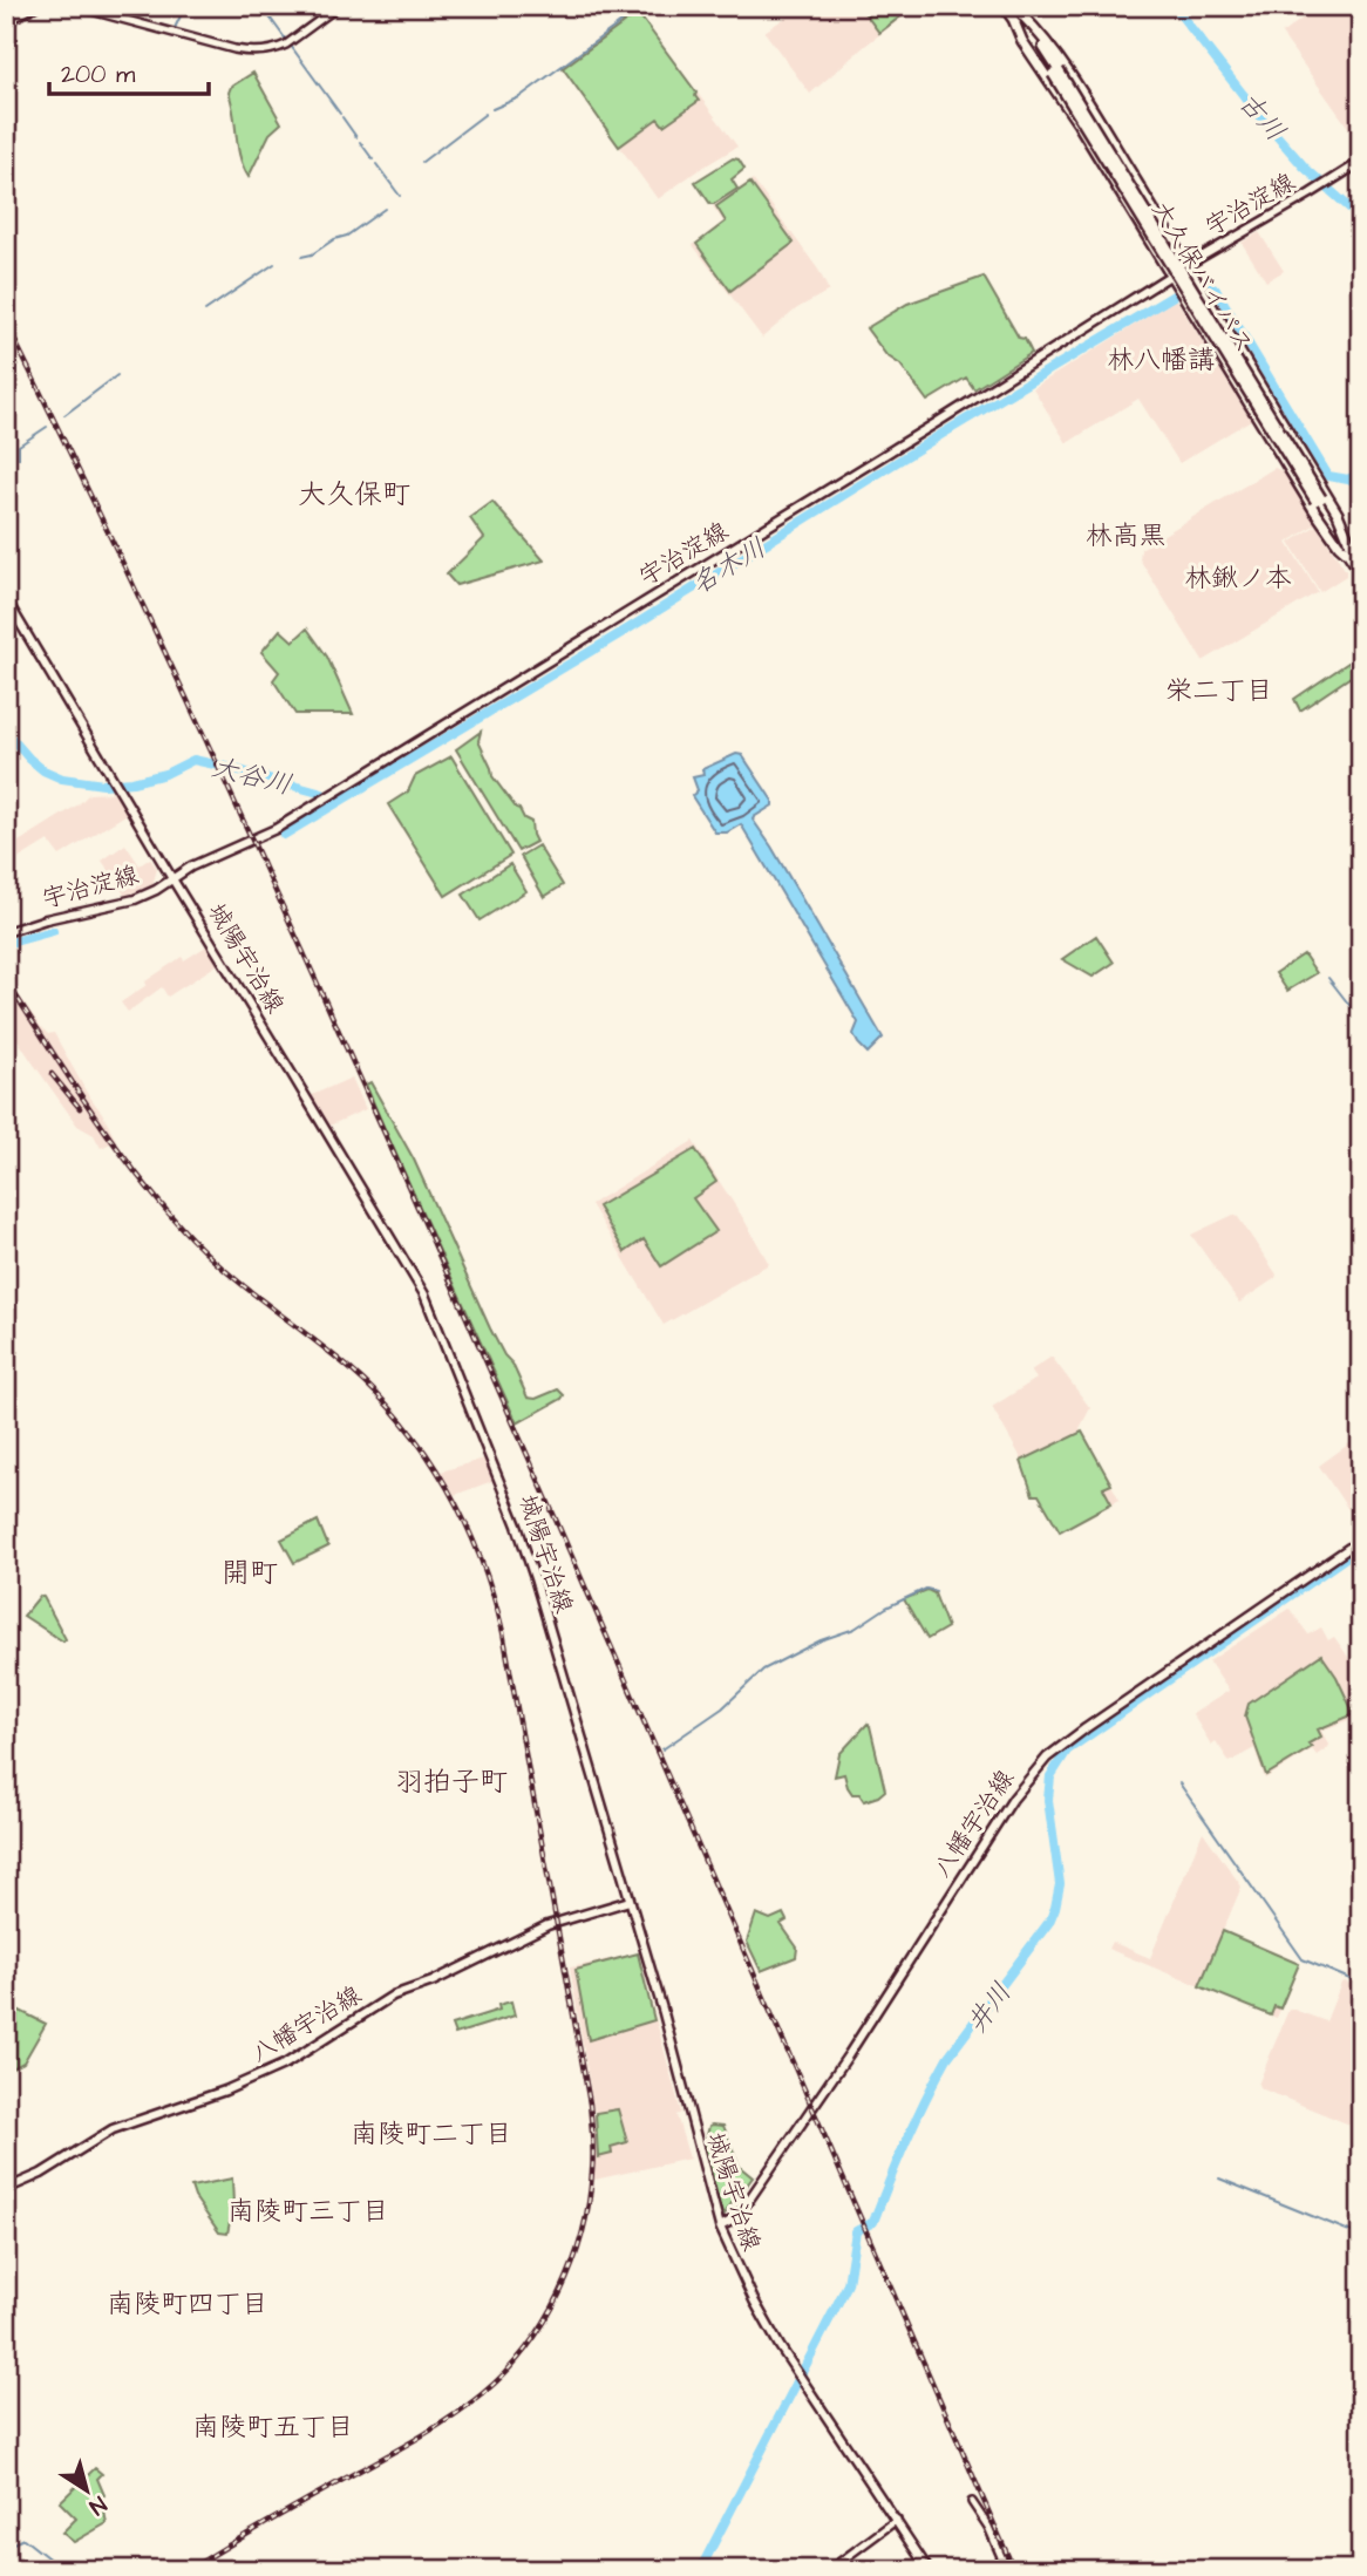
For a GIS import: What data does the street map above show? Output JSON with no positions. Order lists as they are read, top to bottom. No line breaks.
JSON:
{"streets":{"highway":["大久保バイパス"],"main road":["宇治淀線","城陽宇治線","八幡宇治線"]},"crossings":[["宇治淀線","城陽宇治線"],["城陽宇治線","八幡宇治線"]],"districts":["林八幡講","大久保町","林高黒","林鍬ノ本","栄二丁目","開町","羽拍子町","南陵町二丁目","南陵町三丁目","南陵町四丁目","南陵町五丁目"],"water":["古川","名木川","大谷川","井川"],"scale_bar":"200 m","north":"bottom right"}
